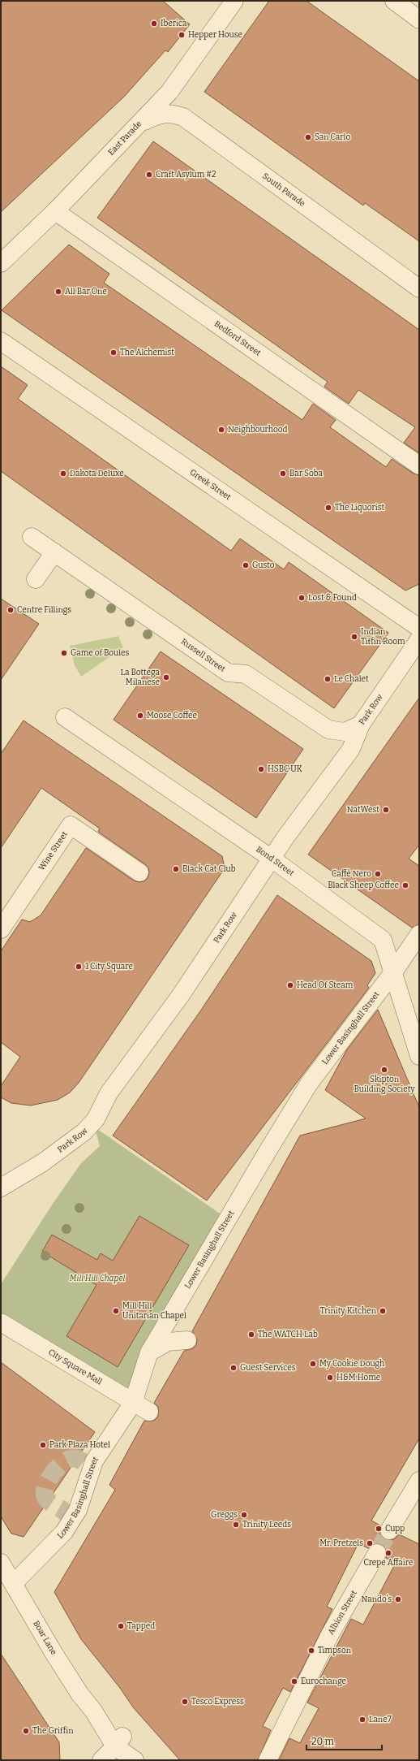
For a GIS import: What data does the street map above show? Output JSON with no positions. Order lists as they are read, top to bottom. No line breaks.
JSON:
{"streets":{"street":["East Parade","South Parade","Bedford Street","Greek Street","Russell Street","Park Row","Wine Street","Bond Street","Lower Basinghall Street","City Square Mall","Albion Street","Boar Lane"]},"crossings":[["East Parade","South Parade"],["East Parade","Bedford Street"],["Russell Street","Park Row"],["Park Row","Bond Street"],["Bond Street","Lower Basinghall Street"],["Lower Basinghall Street","City Square Mall"],["Lower Basinghall Street","Boar Lane"]],"parks":["Mill Hill Chapel"],"places":["Iberica","Hepper House","San Carlo","Craft Asylum #2","All Bar One","The Alchemist","Neighbourhood","Dakota Deluxe","Bar Soba","The Liquorist","Gusto","Lost & Found","Centre Fillings","Indian Tiffin Room","Game of Boules","La Bottega Milanese","Le Chalet","Moose Coffee","HSBC UK","NatWest","Black Cat Club","Caffè Nero","Black Sheep Coffee","1 City Square","Head Of Steam","Skipton Building Society","Mill Hill Unitarian Chapel","Trinity Kitchen","The WATCH Lab","My Cookie Dough","Guest Services","H&M Home","Park Plaza Hotel","Greggs","Trinity Leeds","Cupp","Mr. Pretzels","Crepe Affaire","Nando's","Tapped","Timpson","Eurochange","Tesco Express","Lane7","The Griffin"],"scale_bar":"20 m"}
